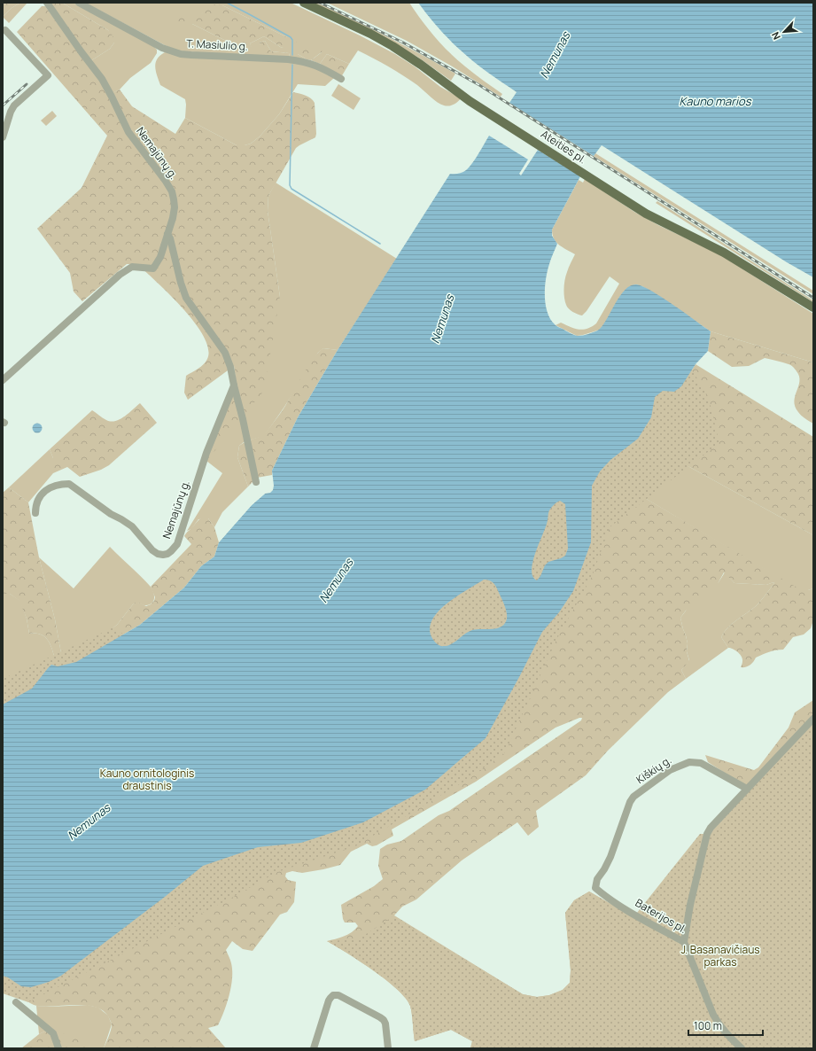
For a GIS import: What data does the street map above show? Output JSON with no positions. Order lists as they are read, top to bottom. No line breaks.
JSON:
{"streets":{"main road":["Ateities pl."],"street":["T. Masiulio g.","Nemajūnų g.","Kiškių g.","Baterijos pl."]},"crossings":[["Kiškių g.","Baterijos pl."]],"water":["Nemunas","Kauno marios"],"parks":["Kauno ornitologinis draustinis","J. Basanavičiaus parkas"],"scale_bar":"100 m","north":"bottom left"}
